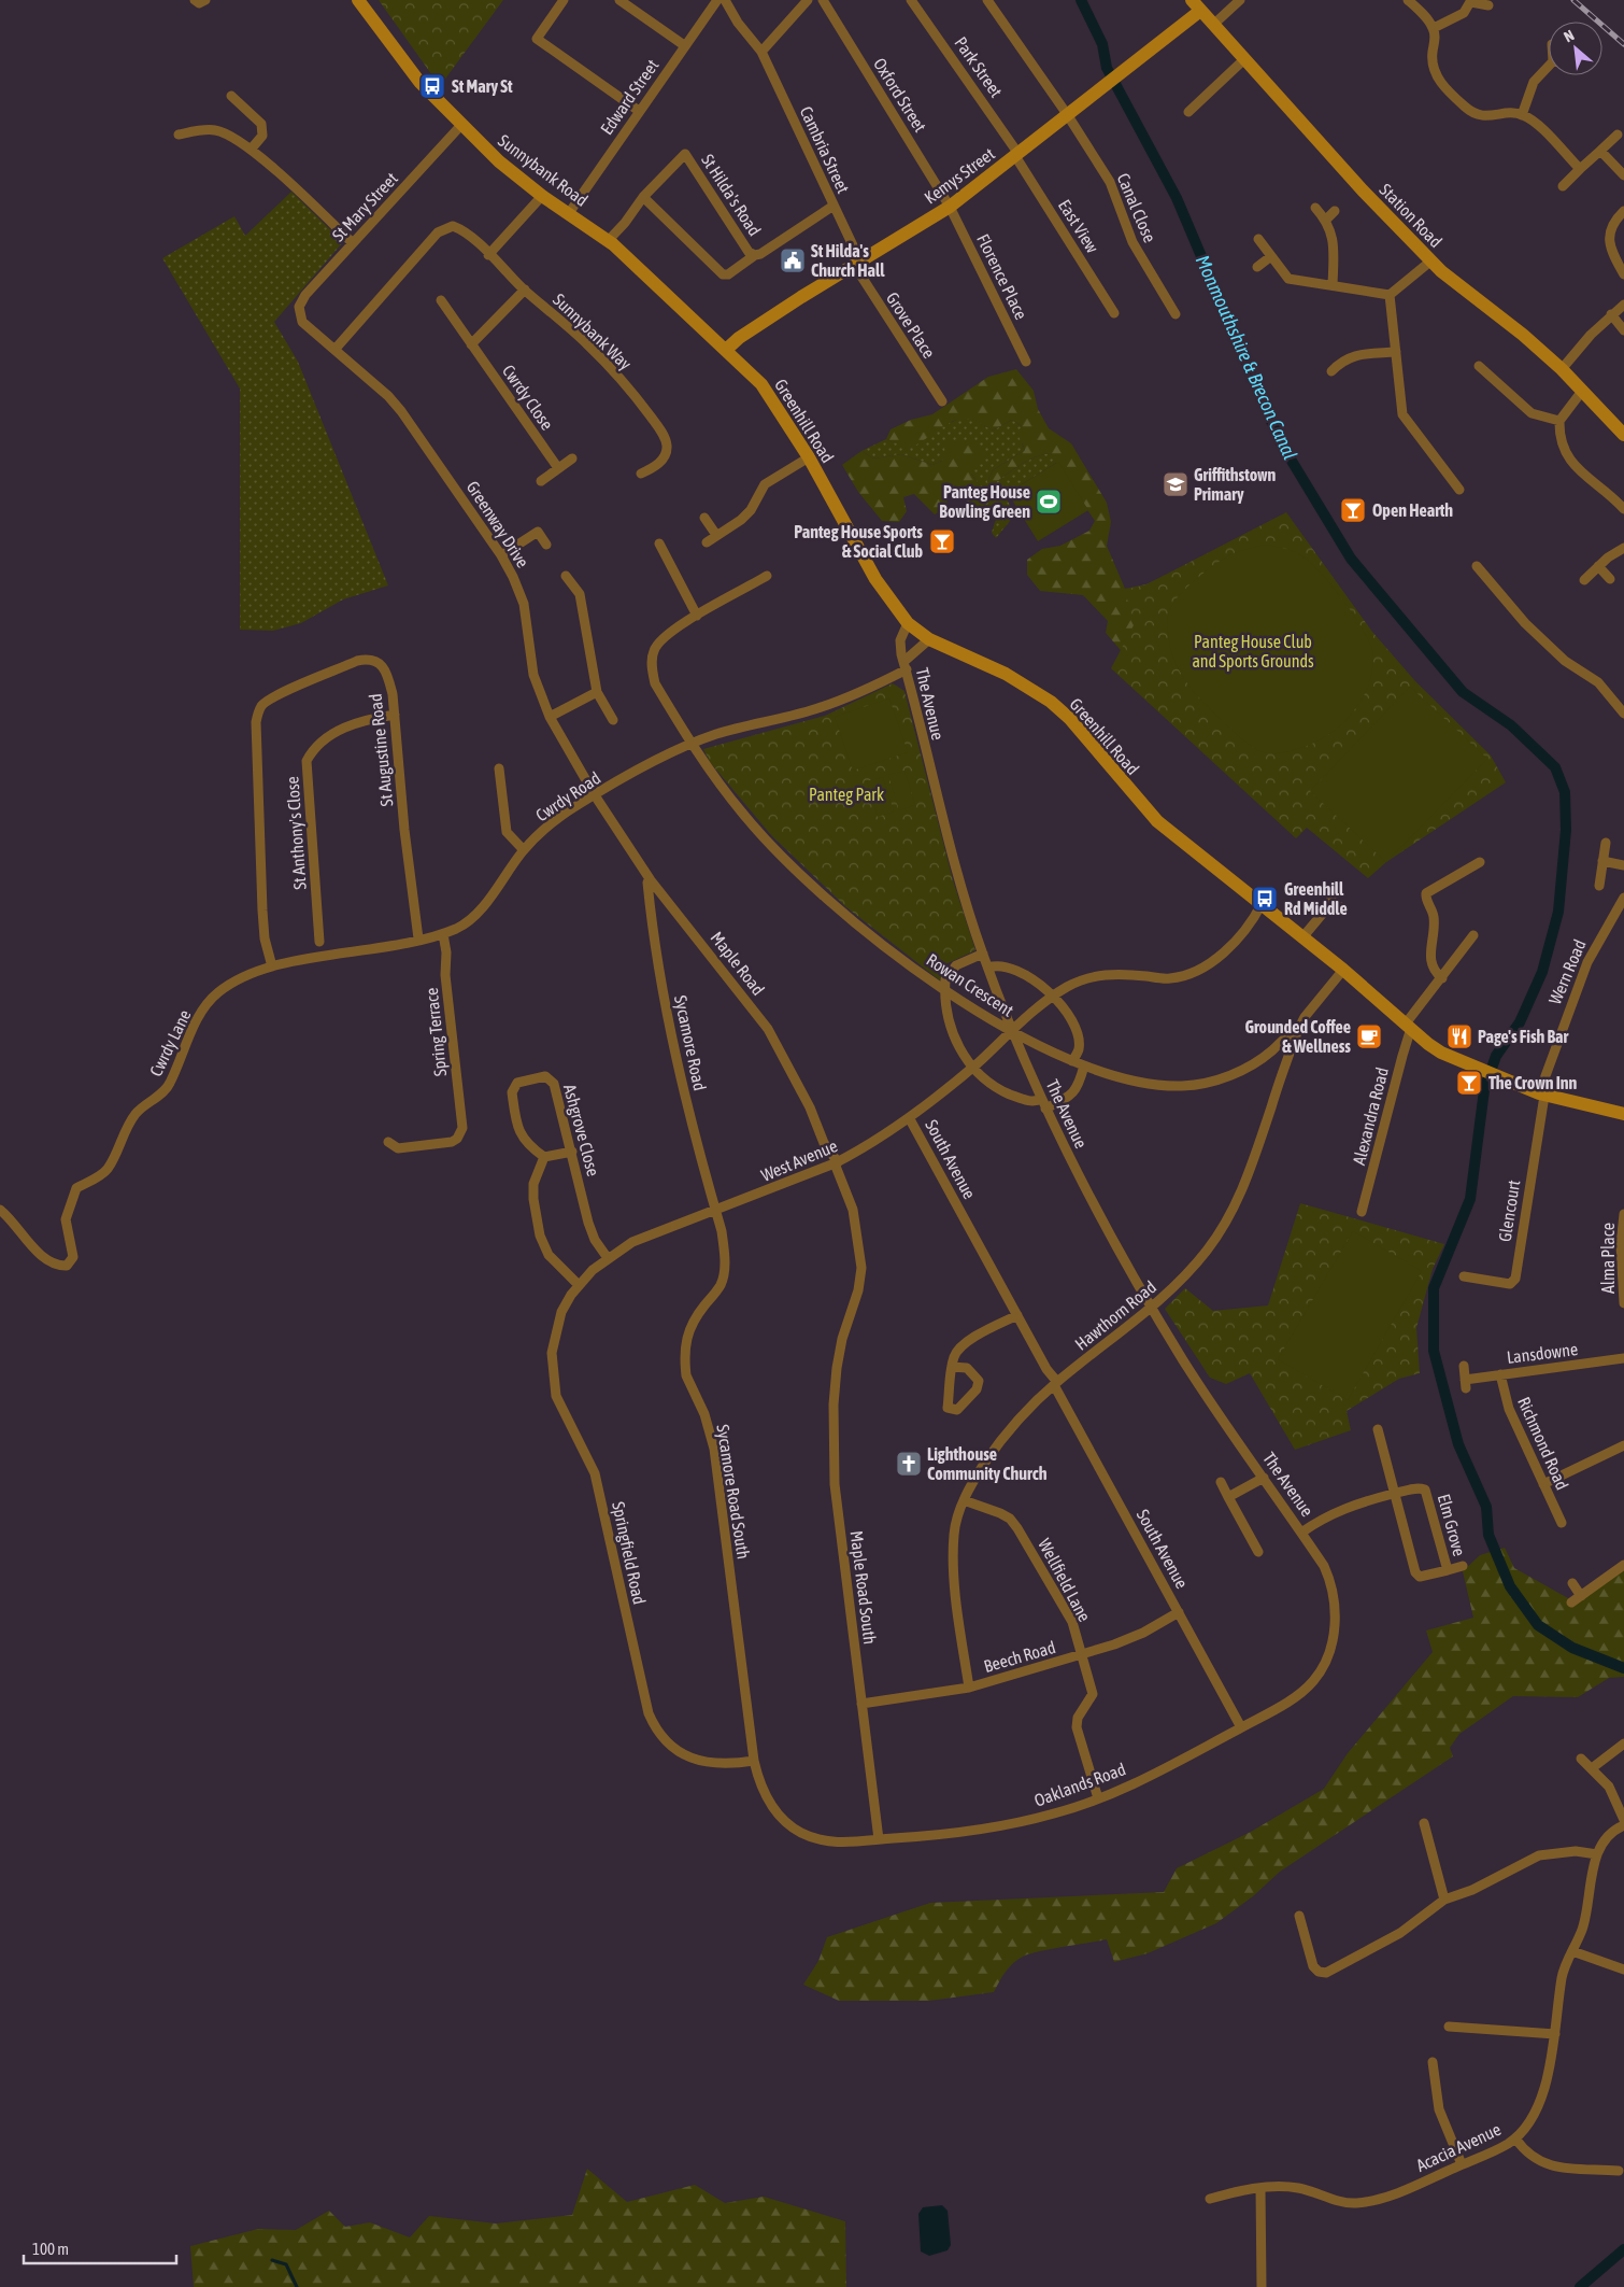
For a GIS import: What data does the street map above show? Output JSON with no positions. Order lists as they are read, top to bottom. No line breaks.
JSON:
{"streets":{"street":["Park Street","Oxford Street","Edward Street","Cambria Street","Sunnybank Road","Kemys Street","St Hilda's Road","St Mary Street","Canal Close","Station Road","East View","Florence Place","Grove Place","Sunnybank Way","Cwrdy Close","Greenhill Road","Greenway Drive","The Avenue","St Augustine Road","Cwrdy Road","St Anthony's Close","Maple Road","Wern Road","Rowan Crescent","Spring Terrace","Cwrdy Lane","Sycamore Road","Alexandra Road","Ashgrove Close","South Avenue","West Avenue","Glencourt","Alma Place","Hawthorn Road","Lansdowne","Richmond Road","Sycamore Road South","Elm Grove","Springfield Road","Wellfield Lane","Maple Road South","Beech Road","Oaklands Road","Acacia Avenue"]},"crossings":[["Park Street","Kemys Street"],["Park Street","East View"],["Oxford Street","Kemys Street"],["Oxford Street","Florence Place"],["Edward Street","Sunnybank Road"],["Cambria Street","Kemys Street"],["Cambria Street","St Hilda's Road"],["Cambria Street","Grove Place"],["Sunnybank Road","Kemys Street"],["Sunnybank Road","St Mary Street"],["Sunnybank Road","Greenhill Road"],["Kemys Street","Canal Close"],["Kemys Street","Station Road"],["Kemys Street","East View"],["Kemys Street","Florence Place"],["Kemys Street","Grove Place"],["Kemys Street","Greenhill Road"],["St Mary Street","Greenway Drive"],["Sunnybank Way","Greenway Drive"],["Greenhill Road","The Avenue"],["Greenhill Road","Cwrdy Road"],["Greenhill Road","Wern Road"],["Greenhill Road","Alexandra Road"],["Greenhill Road","West Avenue"],["Greenhill Road","Glencourt"],["Greenhill Road","Hawthorn Road"],["Greenway Drive","Cwrdy Road"],["Greenway Drive","Maple Road"],["The Avenue","Cwrdy Road"],["The Avenue","Rowan Crescent"],["The Avenue","West Avenue"],["The Avenue","Hawthorn Road"],["The Avenue","Elm Grove"],["The Avenue","Oaklands Road"],["St Augustine Road","Cwrdy Road"],["St Augustine Road","St Anthony's Close"],["St Augustine Road","Cwrdy Lane"],["Cwrdy Road","Maple Road"],["Cwrdy Road","Rowan Crescent"],["Cwrdy Road","Spring Terrace"],["Cwrdy Road","Cwrdy Lane"],["Maple Road","Sycamore Road"],["Maple Road","West Avenue"],["Maple Road","Maple Road South"],["Wern Road","Glencourt"],["Rowan Crescent","West Avenue"],["Rowan Crescent","Hawthorn Road"],["Sycamore Road","West Avenue"],["Sycamore Road","Sycamore Road South"],["Ashgrove Close","West Avenue"],["South Avenue","West Avenue"],["South Avenue","Hawthorn Road"],["South Avenue","Beech Road"],["South Avenue","Oaklands Road"],["West Avenue","Sycamore Road South"],["West Avenue","Springfield Road"],["Hawthorn Road","Wellfield Lane"],["Hawthorn Road","Beech Road"],["Lansdowne","Richmond Road"],["Sycamore Road South","Springfield Road"],["Sycamore Road South","Oaklands Road"],["Springfield Road","Oaklands Road"],["Wellfield Lane","Beech Road"],["Wellfield Lane","Oaklands Road"],["Maple Road South","Beech Road"],["Maple Road South","Oaklands Road"]],"water":["Monmouthshire & Brecon Canal"],"parks":["Panteg House Club and Sports Grounds","Panteg Park"],"places":{"bus stop":["St Mary St","Greenhill Rd Middle"],"public building":["St Hilda's Church Hall"],"school or university":["Griffithstown Primary"],"sports":["Panteg House Bowling Green"],"bar":["Open Hearth","Panteg House Sports & Social Club","The Crown Inn"],"cafe":["Grounded Coffee & Wellness"],"restaurant":["Page's Fish Bar"],"church":["Lighthouse Community Church"]},"scale_bar":"100 m","north":"top left"}
